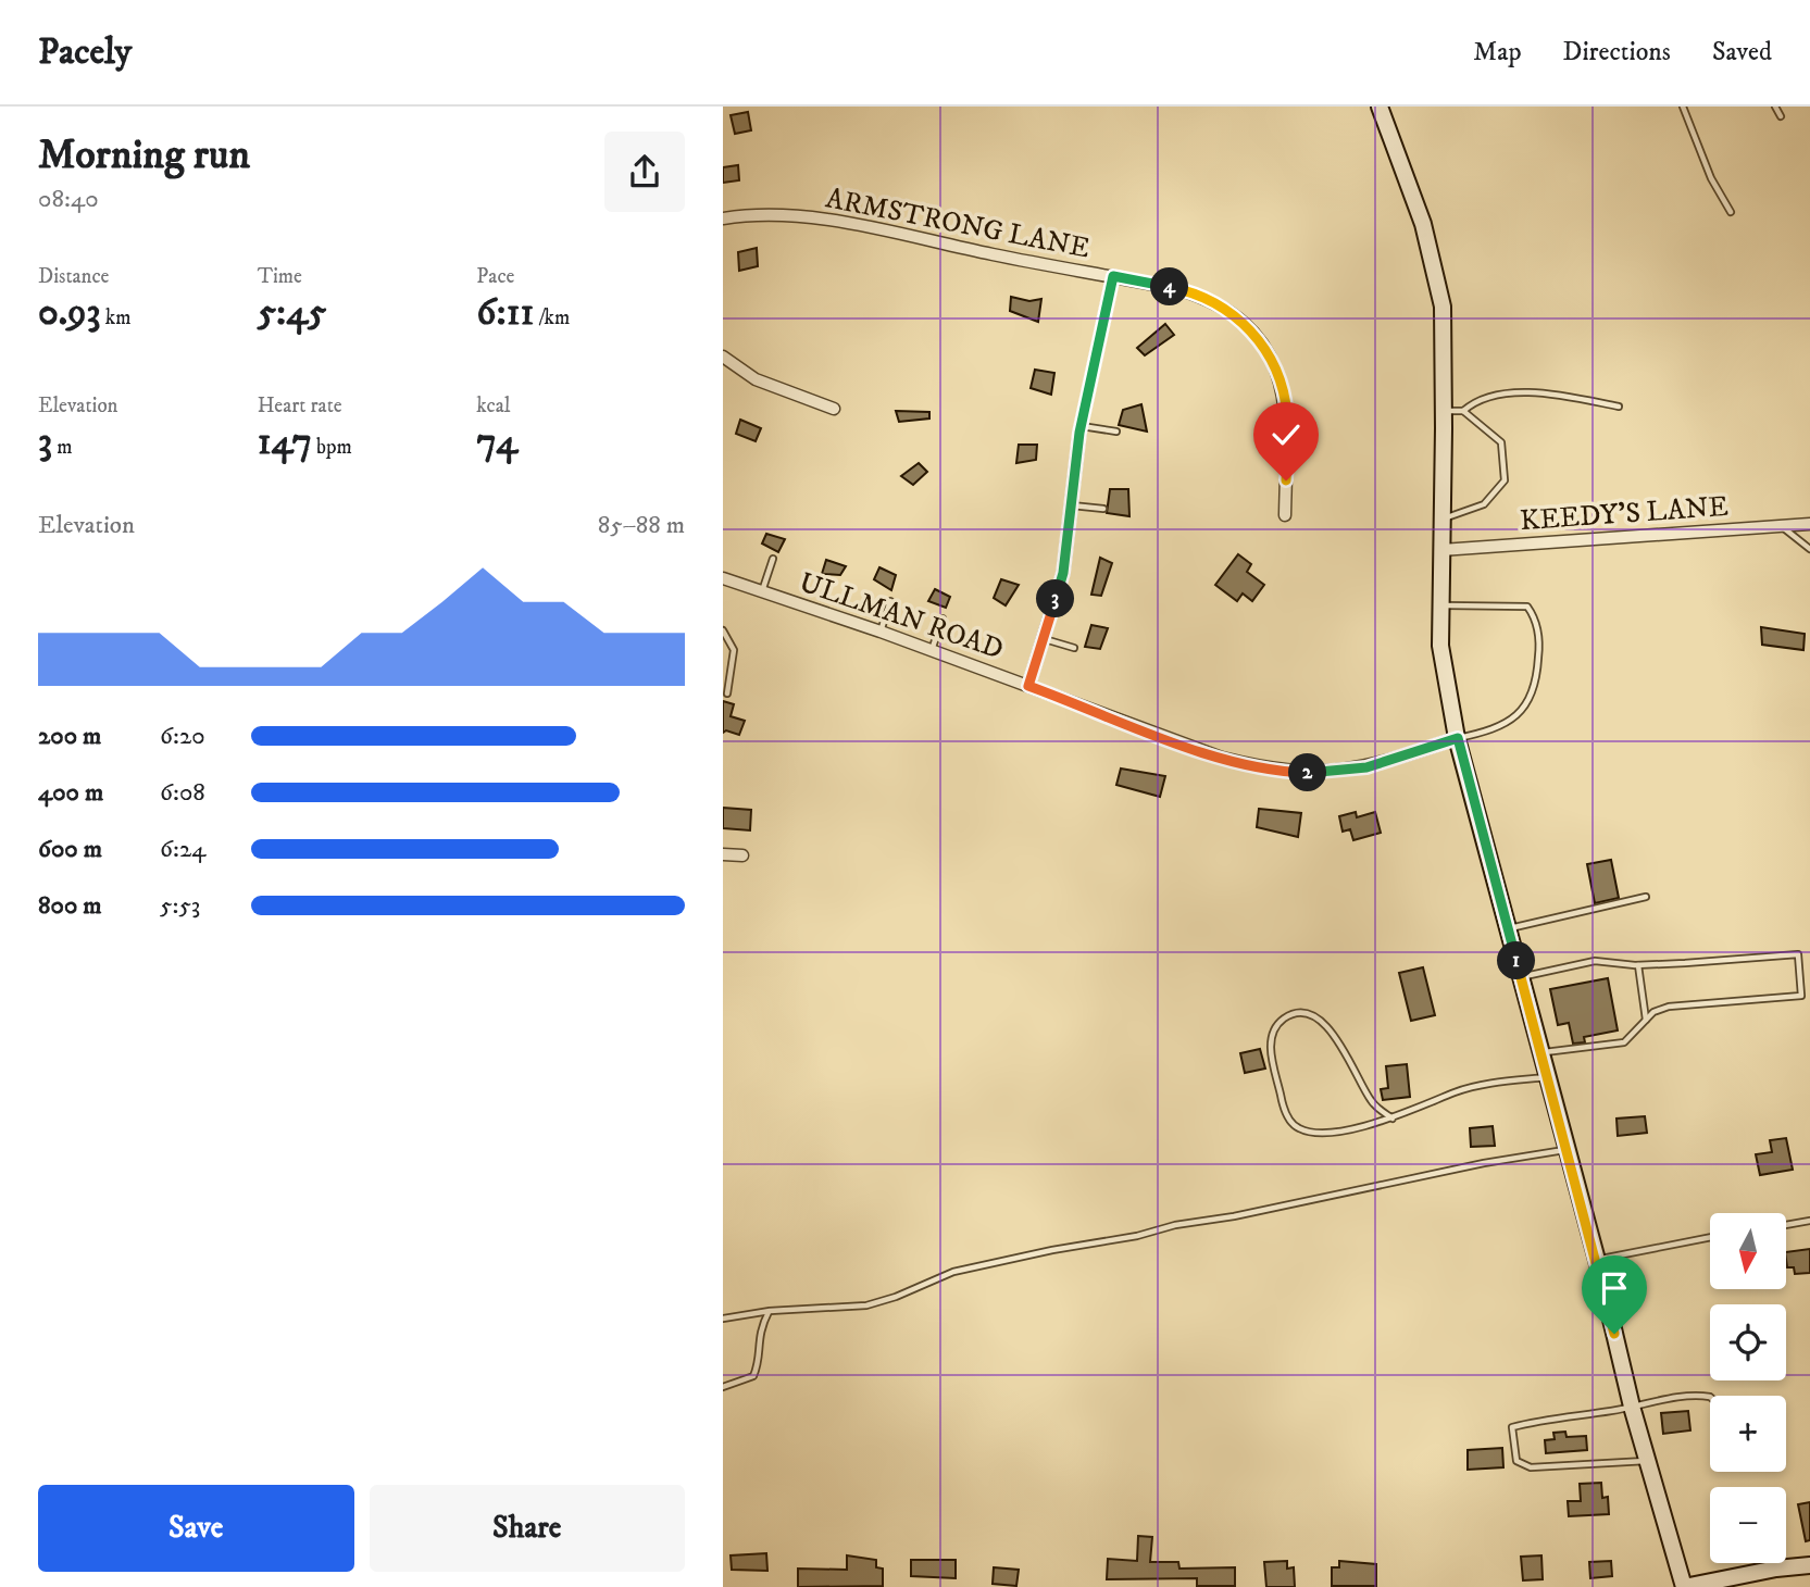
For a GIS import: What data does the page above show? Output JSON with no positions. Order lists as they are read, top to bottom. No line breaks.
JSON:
{"streets":{"street":["ARMSTRONG LANE","KEEDY'S LANE","ULLMAN ROAD"]},"north":"bottom","page":{"header":"Pacely","nav":["Map","Directions","Saved"],"heading":["Morning run","08:40"],"stats":[["Distance","0.93 km"],["Time","5:45"],["Pace","6:11 /km"],["Elevation","3 m"],["Heart rate","147 bpm"],["kcal","74"]],"pins":["4","3","2","1"],"chart":["Elevation","85–88 m"],"list":[{"name":"200 m","note":"6:20"},{"name":"400 m","note":"6:08"},{"name":"600 m","note":"6:24"},{"name":"800 m","note":"5:53"}],"map_buttons":["+","−"],"buttons":["Save","Share"]}}
